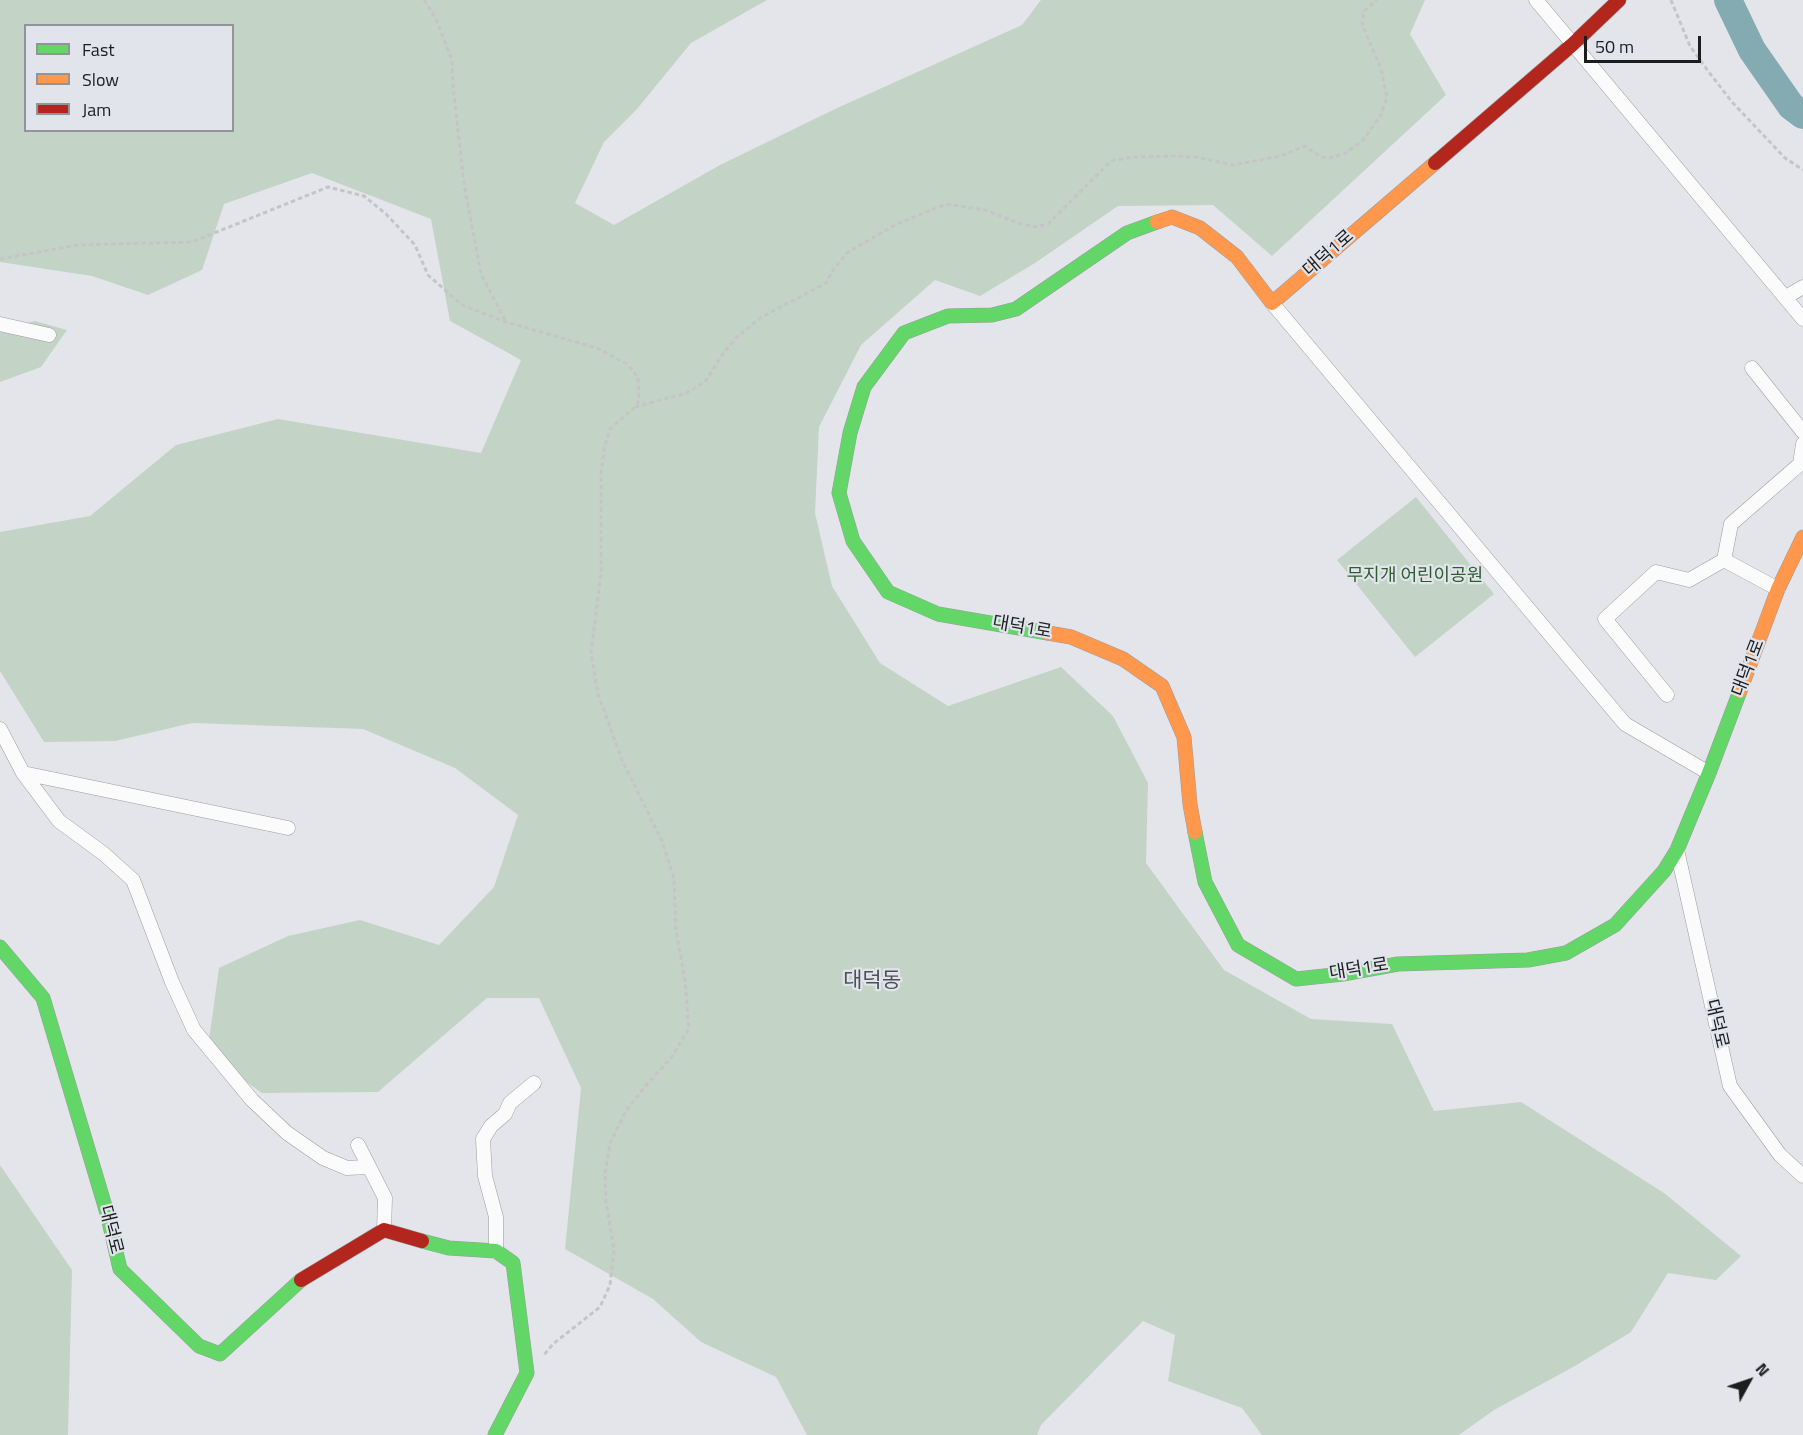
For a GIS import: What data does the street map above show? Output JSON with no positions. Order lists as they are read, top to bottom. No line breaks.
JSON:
{"streets":{"street":["대덕1로","대덕로"]},"crossings":[["대덕1로","대덕로"]],"districts":["대덕동"],"parks":["무지개 어린이공원"],"legend":["Fast","Slow","Jam"],"scale_bar":"50 m","north":"top right"}
